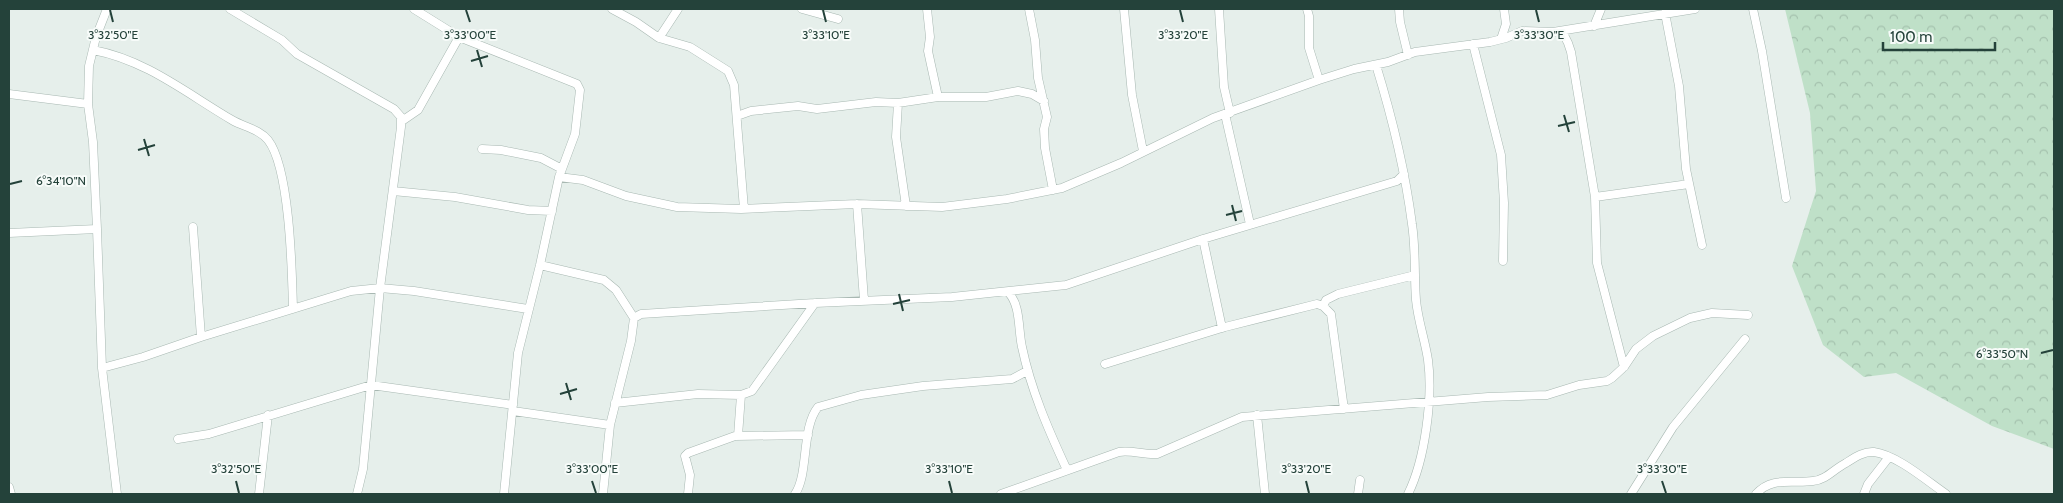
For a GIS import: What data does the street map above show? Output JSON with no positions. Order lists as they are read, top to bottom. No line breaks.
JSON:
{"scale_bar":"100 m","coordinates":["3°32'50\"E","3°33'00\"E","3°33'10\"E","3°33'20\"E","3°33'30\"E","6°34'10\"N","6°33'50\"N"]}
